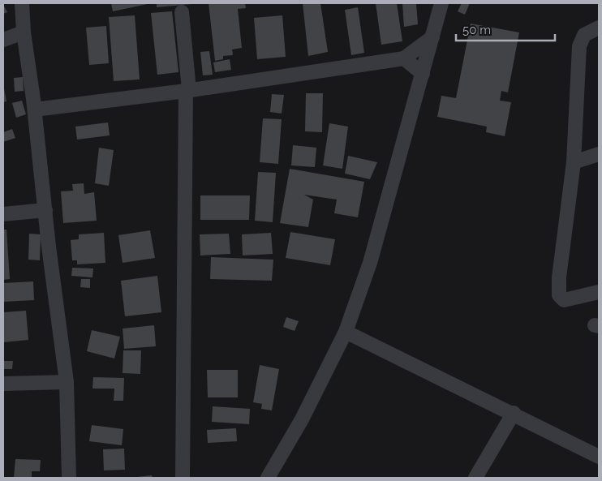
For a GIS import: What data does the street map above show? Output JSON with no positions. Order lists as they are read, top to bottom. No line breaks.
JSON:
{"scale_bar":"50 m"}
